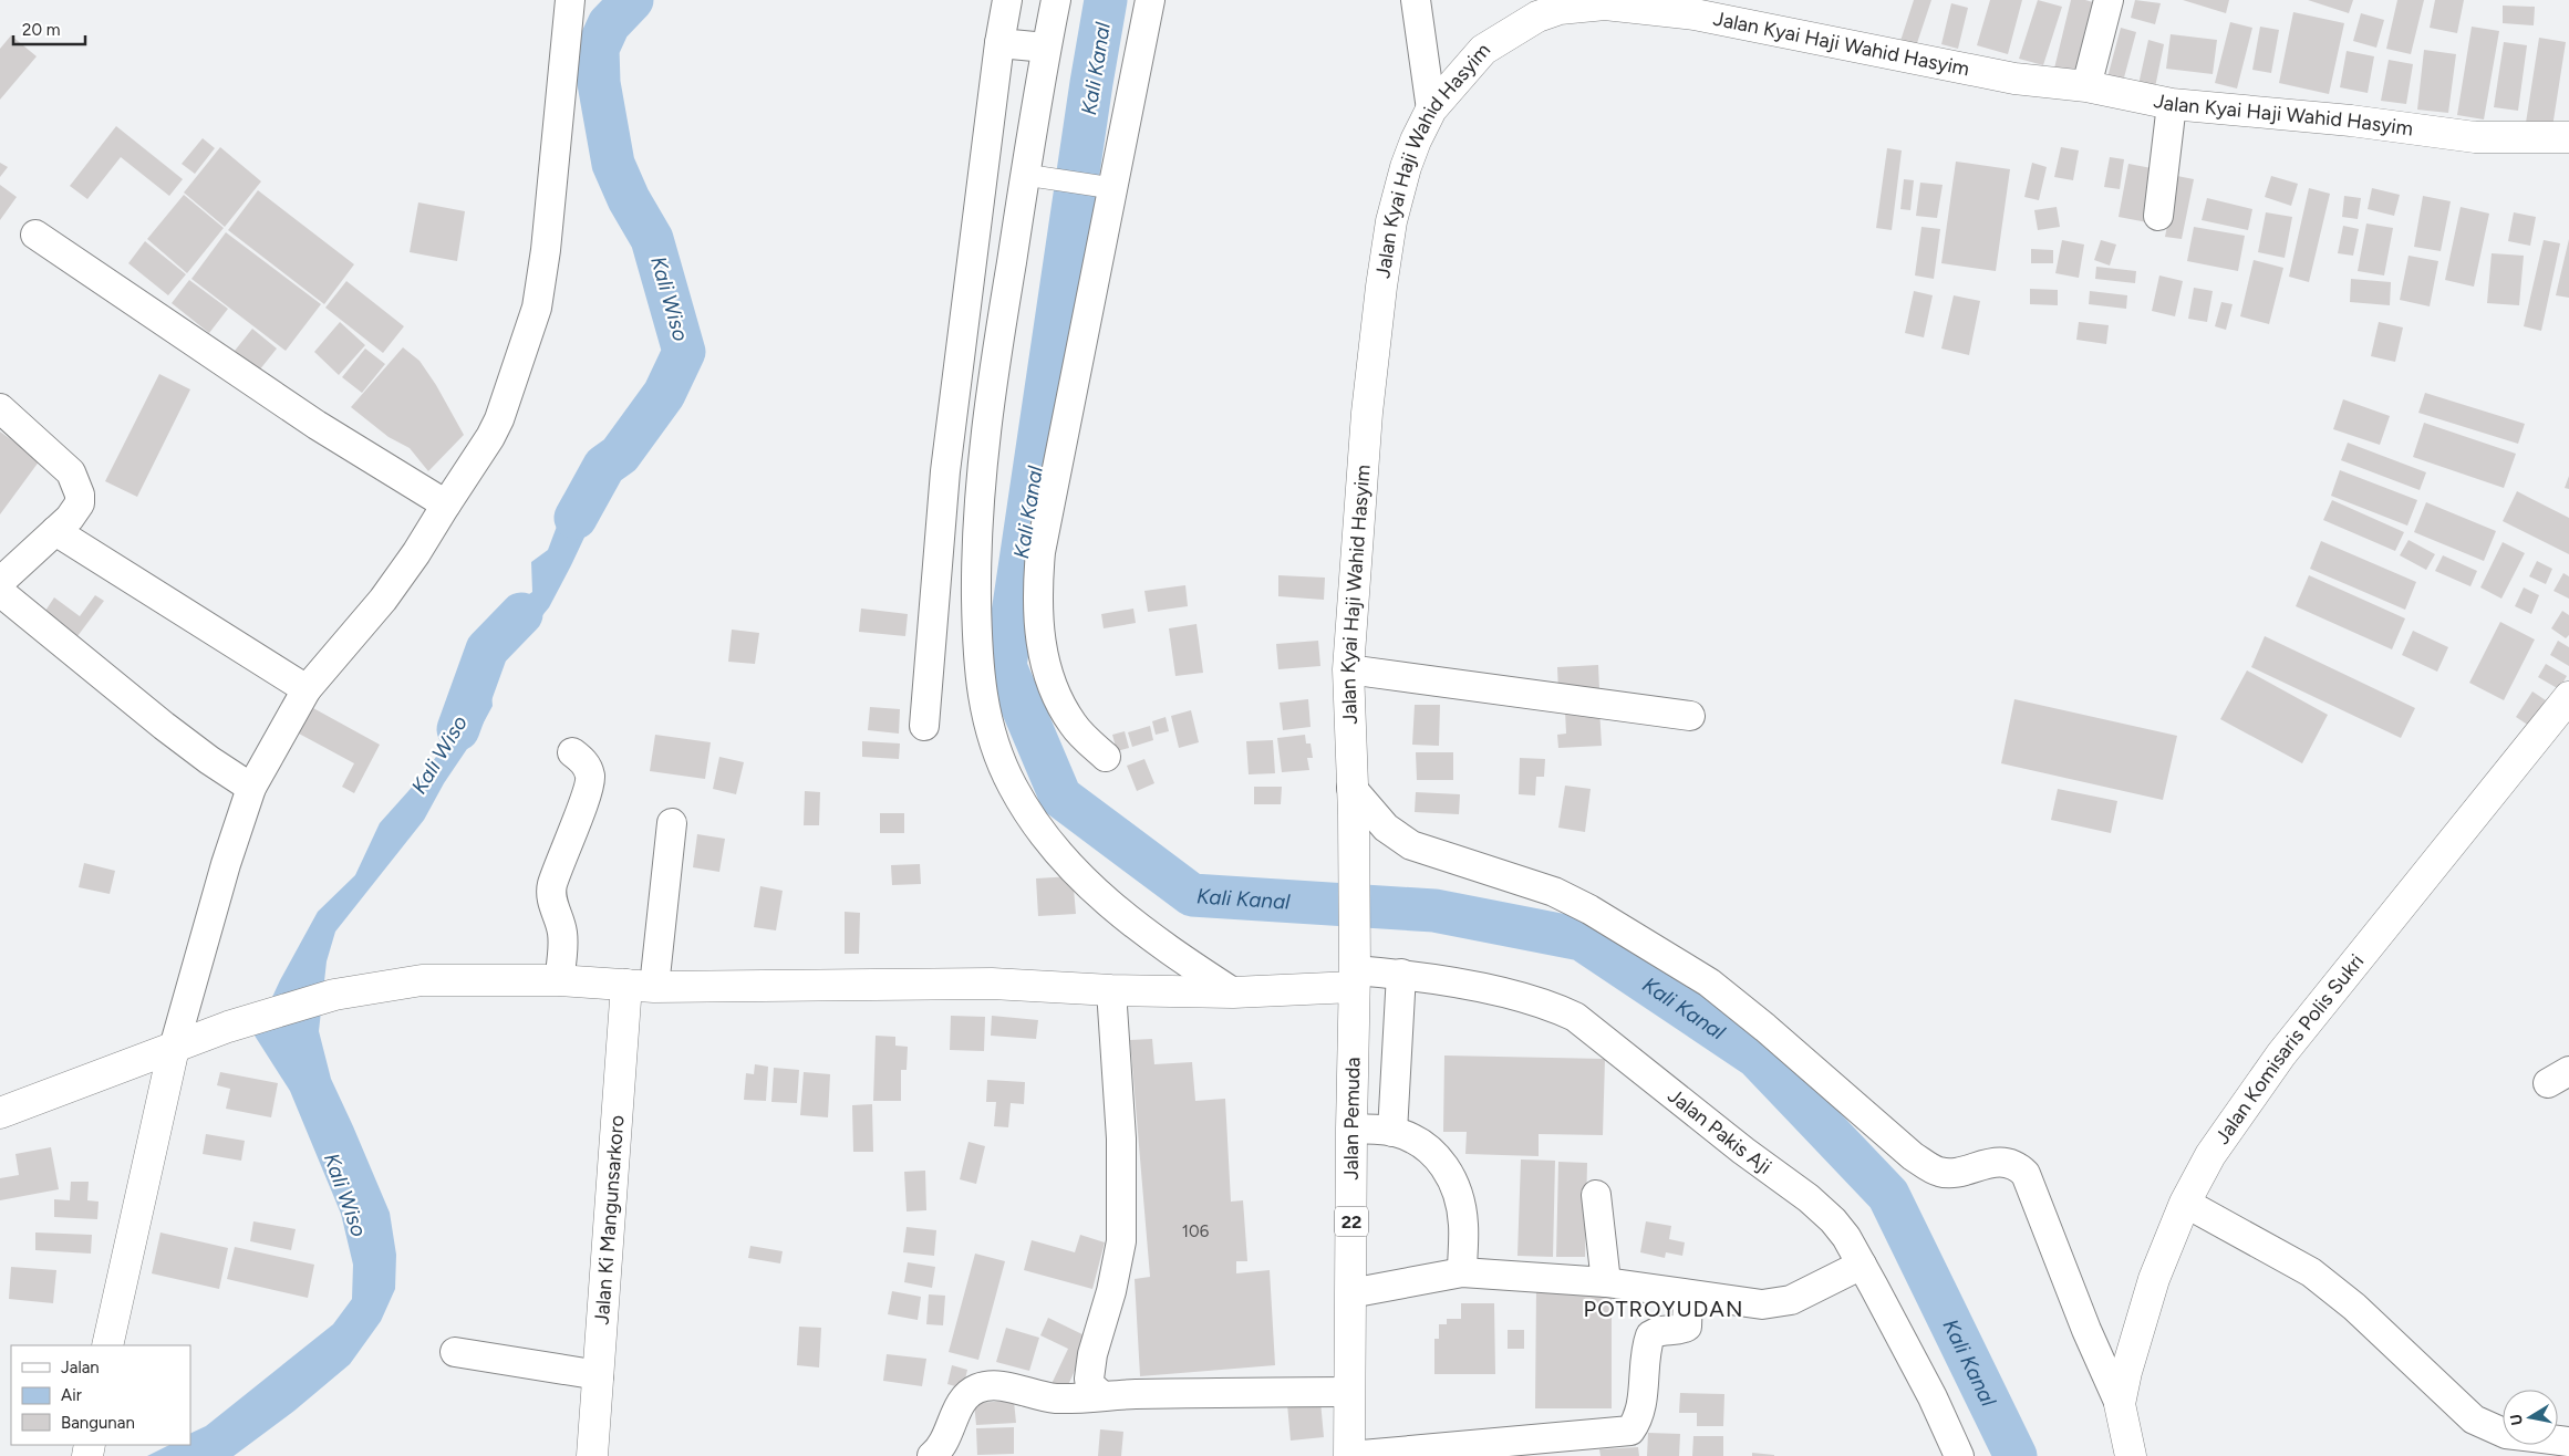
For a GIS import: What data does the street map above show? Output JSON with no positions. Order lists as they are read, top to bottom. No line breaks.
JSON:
{"streets":{"main road":["Jalan Kyai Haji Wahid Hasyim","Jalan Komisaris Polis Sukri","Jalan Pemuda","Jalan Ki Mangunsarkoro","22"],"street":["Jalan Pakis Aji"]},"crossings":[["Jalan Kyai Haji Wahid Hasyim","22"],["Jalan Pemuda","Jalan Pakis Aji"],["Jalan Pemuda","22"],["Jalan Pakis Aji","22"]],"districts":["POTROYUDAN"],"water":["Kali Kanal","Kali Wiso"],"house_numbers":["106"],"legend":["Jalan","Air","Bangunan"],"scale_bar":"20 m","north":"left"}
